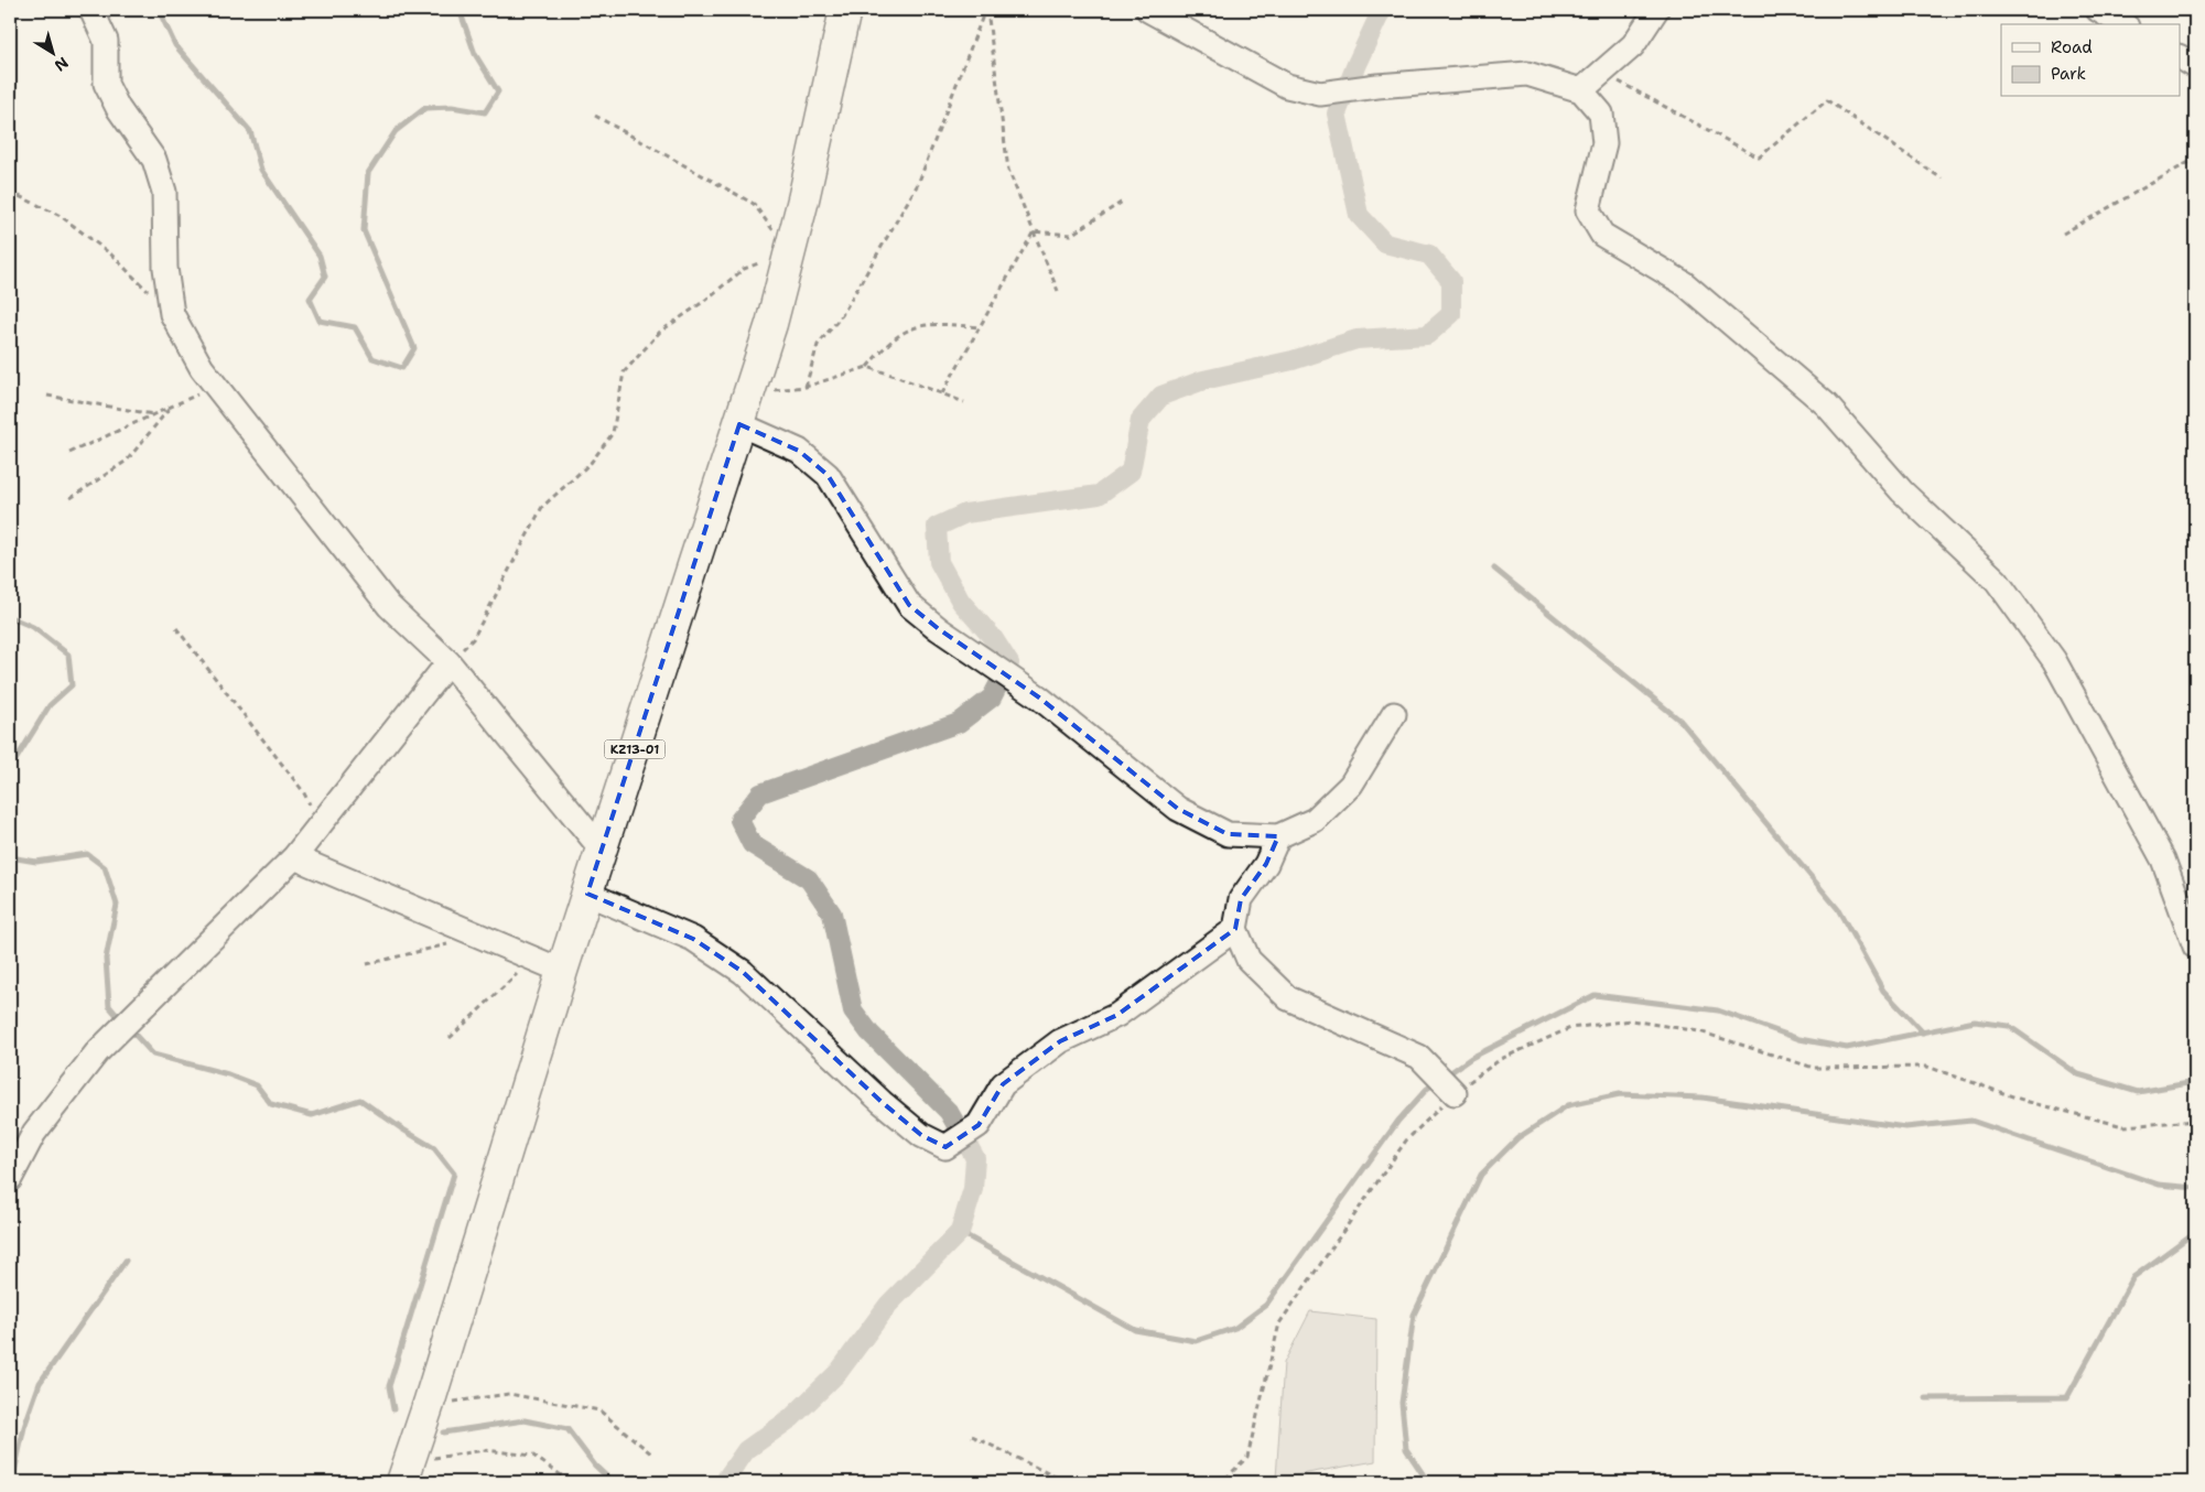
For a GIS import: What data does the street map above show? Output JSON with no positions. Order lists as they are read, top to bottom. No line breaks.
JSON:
{"streets":{"highway":["KZ13-01"]},"legend":["Road","Park"],"north":"bottom right"}
